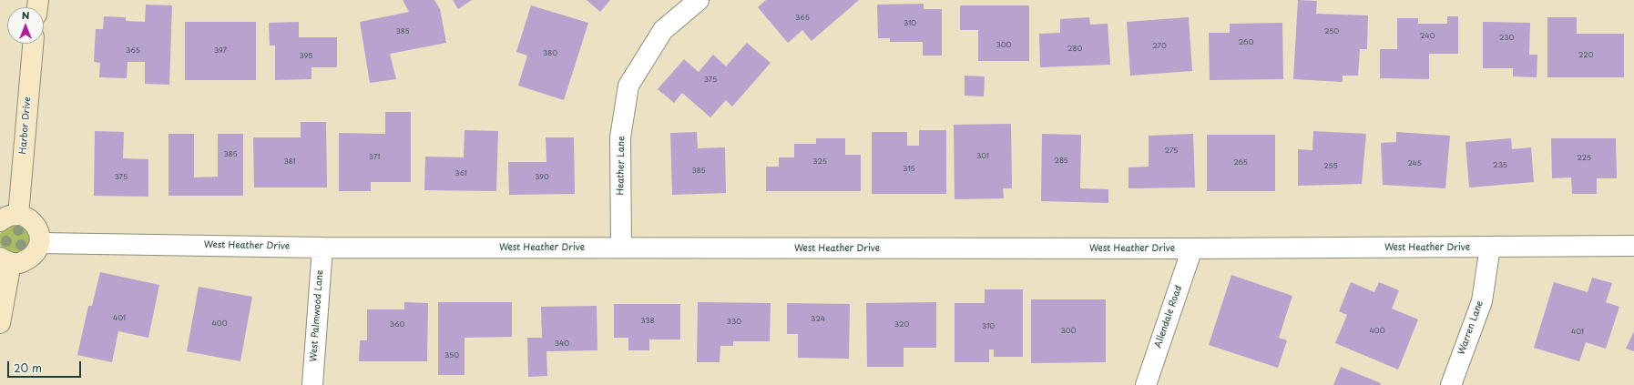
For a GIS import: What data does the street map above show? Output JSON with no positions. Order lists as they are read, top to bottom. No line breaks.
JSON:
{"streets":{"street":["Harbor Drive","Heather Lane","West Heather Drive","West Palmwood Lane","Allendale Road","Warren Lane"]},"crossings":[["Heather Lane","West Heather Drive"],["West Heather Drive","West Palmwood Lane"],["West Heather Drive","Allendale Road"],["West Heather Drive","Warren Lane"]],"house_numbers":["365","310","385","250","240","230","260","300","270","280","365","397","380","220","395","375","275","385","301","371","225","285","381","325","265","245","235","255","315","385","361","375","390","401","324","338","330","400","360","320","310","300","400","401","340","350"],"scale_bar":"20 m","north":"top"}
